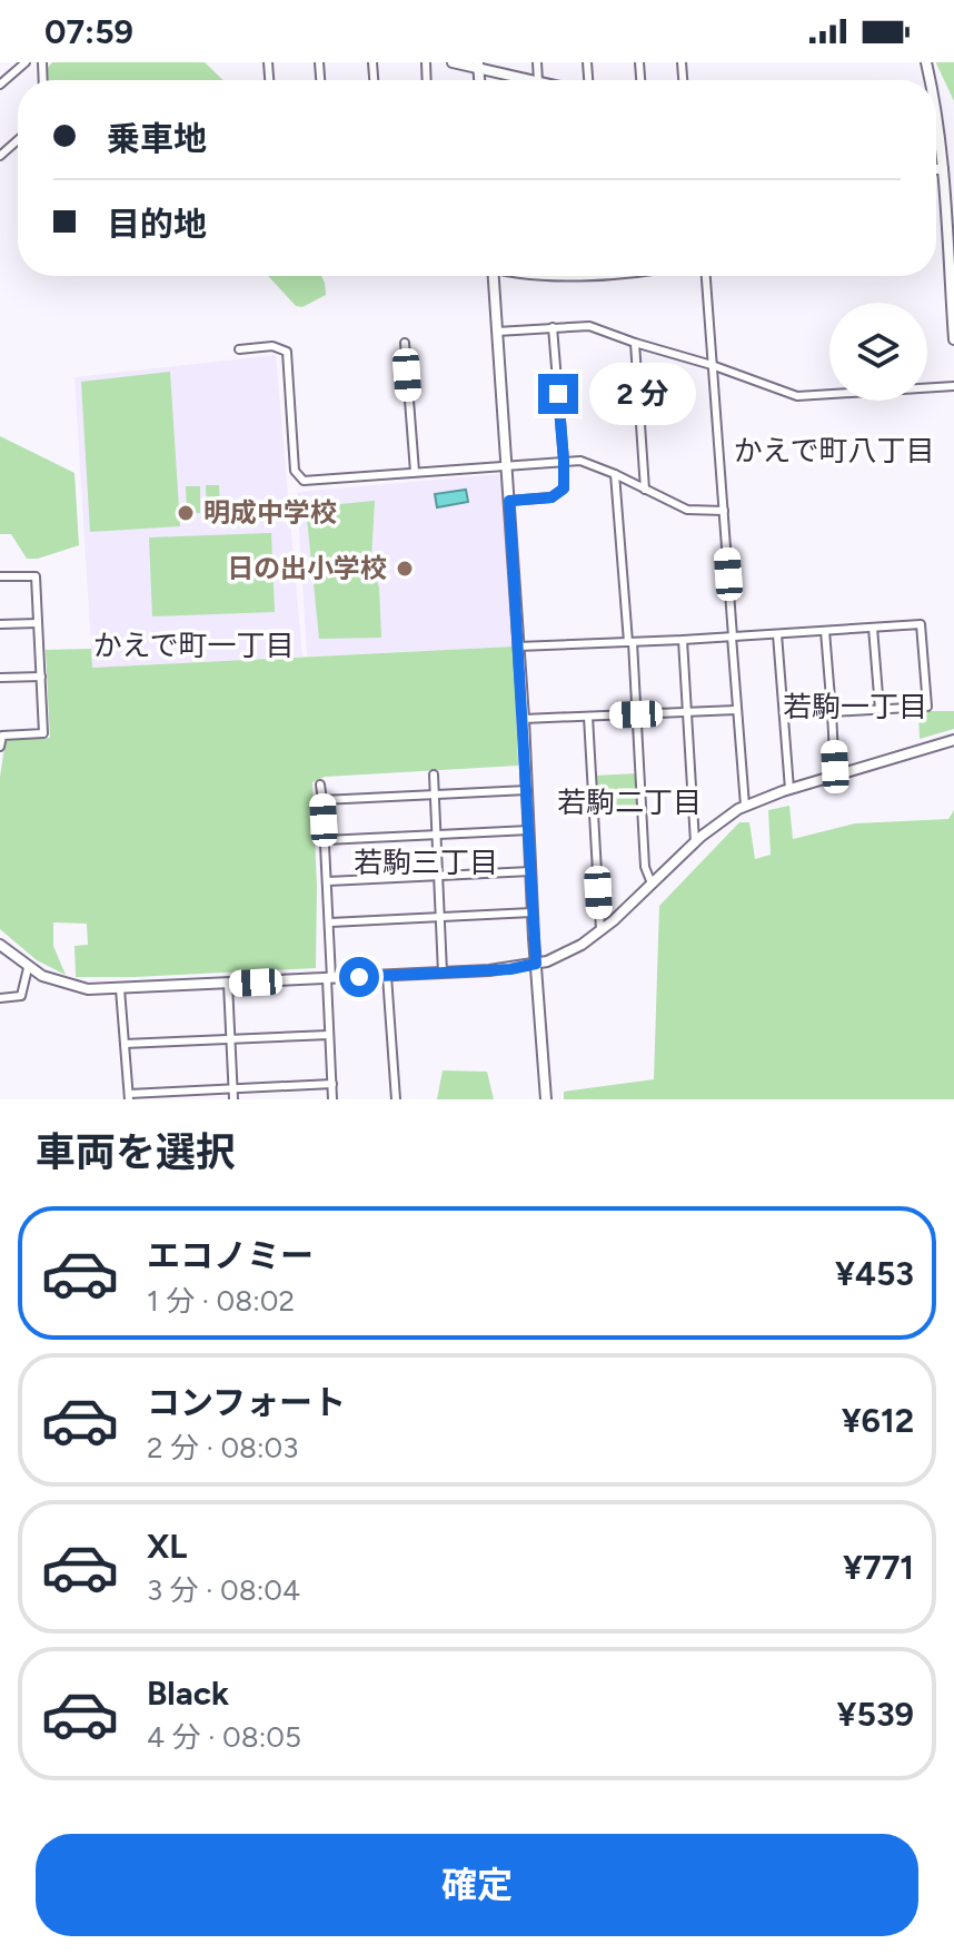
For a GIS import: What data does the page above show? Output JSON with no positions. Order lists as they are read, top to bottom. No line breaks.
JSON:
{"districts":["かえで町八丁目","かえで町一丁目","若駒一丁目","若駒二丁目","若駒三丁目"],"places":["明成中学校","日の出小学校"],"page":{"status":"07:59","banner":["乗車地","目的地"],"bubble":"2 分","heading":"車両を選択","list":[{"name":"エコノミー","note":"1 分 · 08:02","value":"¥453"},{"name":"コンフォート","note":"2 分 · 08:03","value":"¥612"},{"name":"XL","note":"3 分 · 08:04","value":"¥771"},{"name":"Black","note":"4 分 · 08:05","value":"¥539"}],"buttons":"確定"}}
